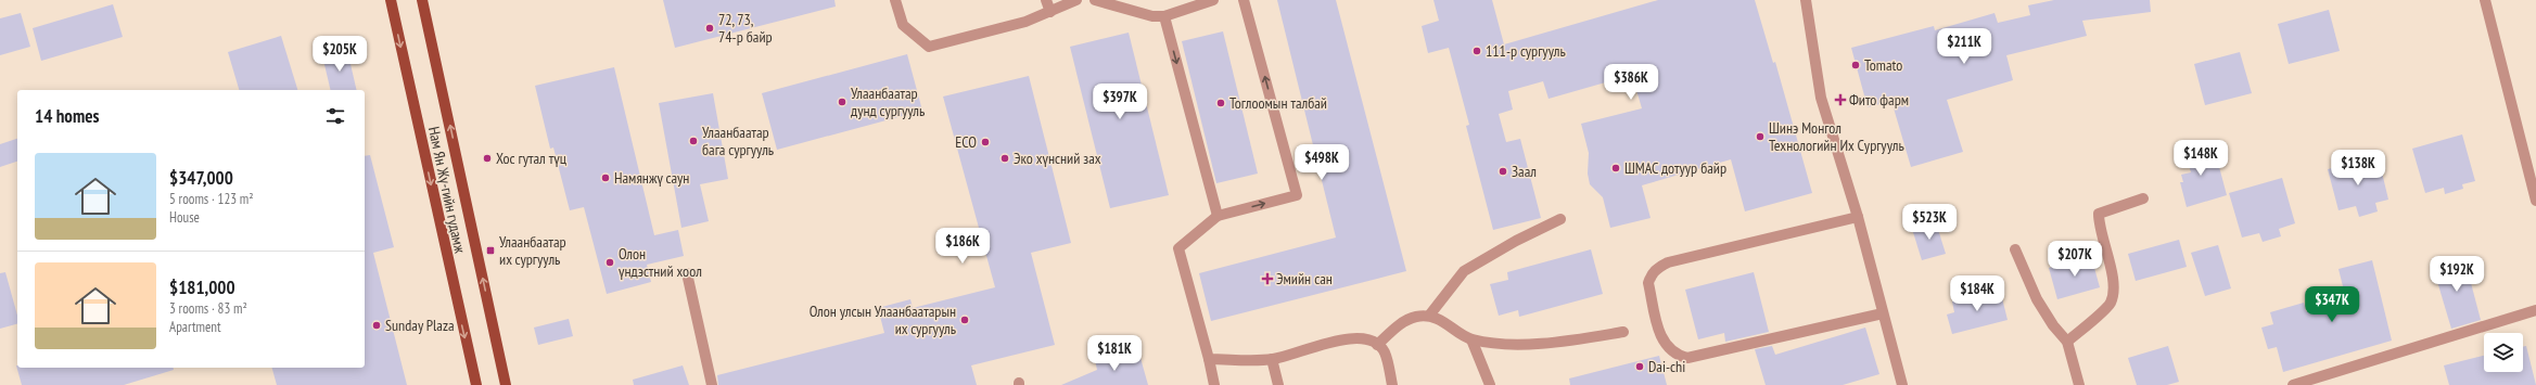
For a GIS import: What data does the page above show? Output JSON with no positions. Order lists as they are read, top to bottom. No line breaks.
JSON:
{"streets":{"main road":["Нам Ян Жү-гийн гудамж"]},"places":{"other":["72, 73, 74-р байр","111-р сургууль","Tomato","Улаанбаатар дунд сургууль","Тоглоомын талбай","Шинэ Монгол Технологийн Их Сургууль","Улаанбаатар бага сургууль","ECO","Хос гутал түц","Эко хүнсний зах","ШМАС дотуур байр","Заал","Намянжү саун","Олон үндэстний хоол","Олон улсын Улаанбаатарын их сургууль","Sunday Plaza","Dai-chi"],"health":["Фито фарм","Эмийн сан"],"transit":["Улаанбаатар их сургууль"]},"page":{"price":["$211K","$205K","$386K","$397K","$148K","$498K","$138K","$523K","$186K","$207K","$192K","$184K","$347K","$181K"],"heading":"14 homes","list":[{"name":"$347,000","note":"5 rooms · 123 m² · House"},{"name":"$181,000","note":"3 rooms · 83 m² · Apartment"}]}}
